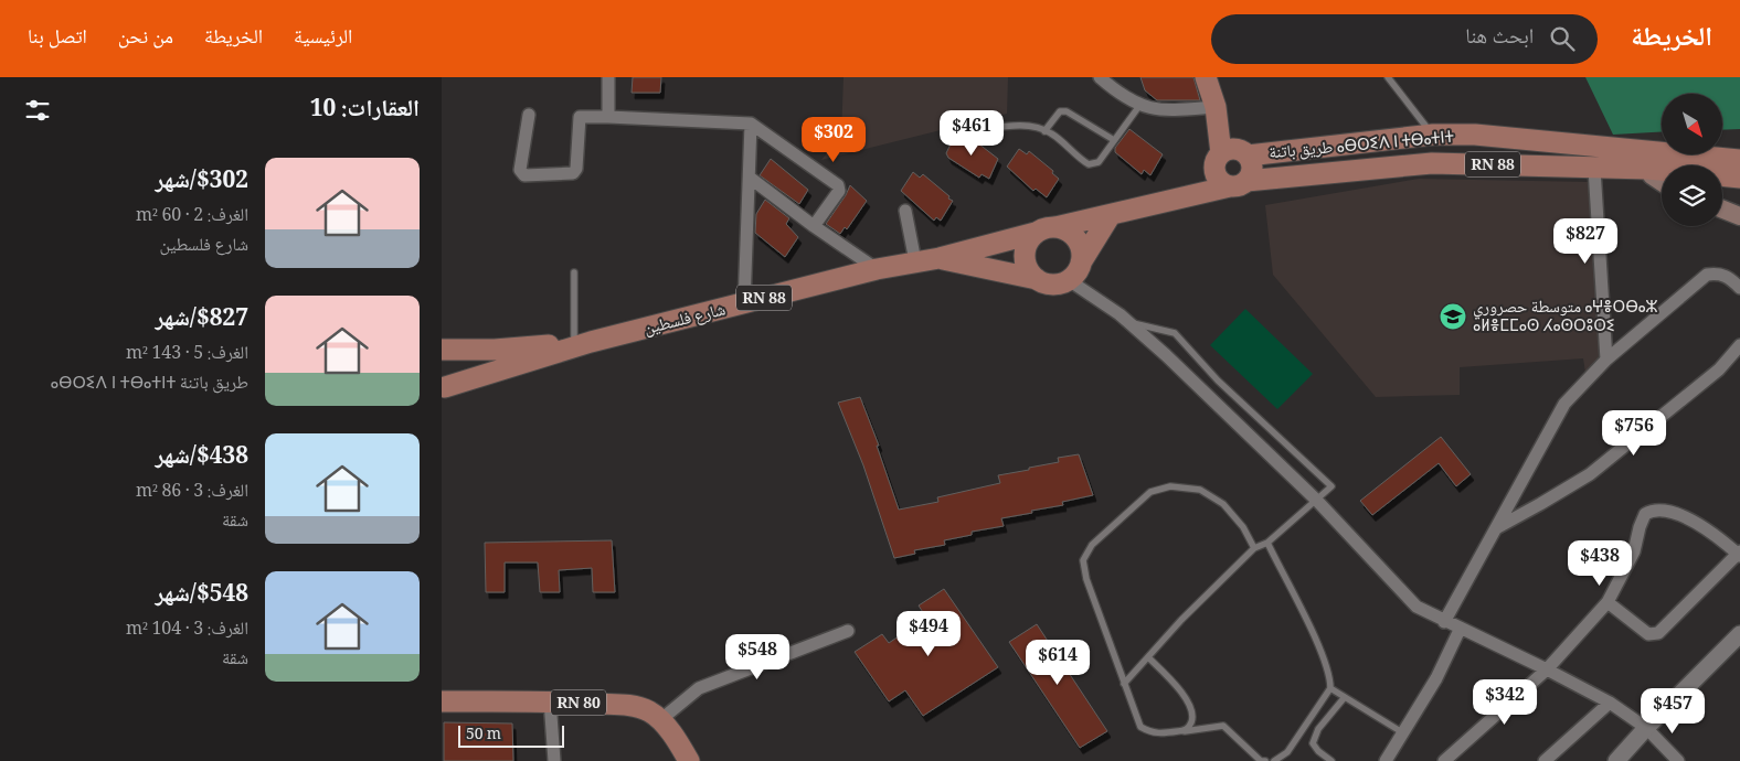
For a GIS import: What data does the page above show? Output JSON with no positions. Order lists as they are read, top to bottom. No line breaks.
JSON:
{"streets":{"main road":["طريق باتنة ⴰⴱⵔⵉⴷ ⵏ ⵜⴱⴰⵜⵏⵜ","RN 88","شارع فلسطين","RN 80"]},"crossings":[["طريق باتنة ⴰⴱⵔⵉⴷ ⵏ ⵜⴱⴰⵜⵏⵜ","RN 88"],["RN 88","شارع فلسطين"]],"places":{"school or university":["متوسطة حصروري ⴰⵖⴻⵔⴱⴰⵣ ⴰⵍⴻⵎⵎⴰⵙ ⵃⴰⵙⵔⵓⵔⵉ"]},"scale_bar":"50 m","north":"bottom right","page":{"header":"الخريطة","search":"ابحث هنا","nav":["الرئيسية","الخريطة","من نحن","اتصل بنا"],"heading":"العقارات: 10","price":["$461","$302","$827","$756","$438","$494","$548","$614","$342","$457"],"list":[{"name":"$302/شهر","note":"الغرف: 2 · 60 m² · شارع فلسطين"},{"name":"$827/شهر","note":"الغرف: 5 · 143 m² · طريق باتنة ⴰⴱⵔⵉⴷ ⵏ ⵜⴱⴰⵜⵏⵜ"},{"name":"$438/شهر","note":"الغرف: 3 · 86 m² · شقة"},{"name":"$548/شهر","note":"الغرف: 3 · 104 m² · شقة"}],"scale":"50 m"}}
